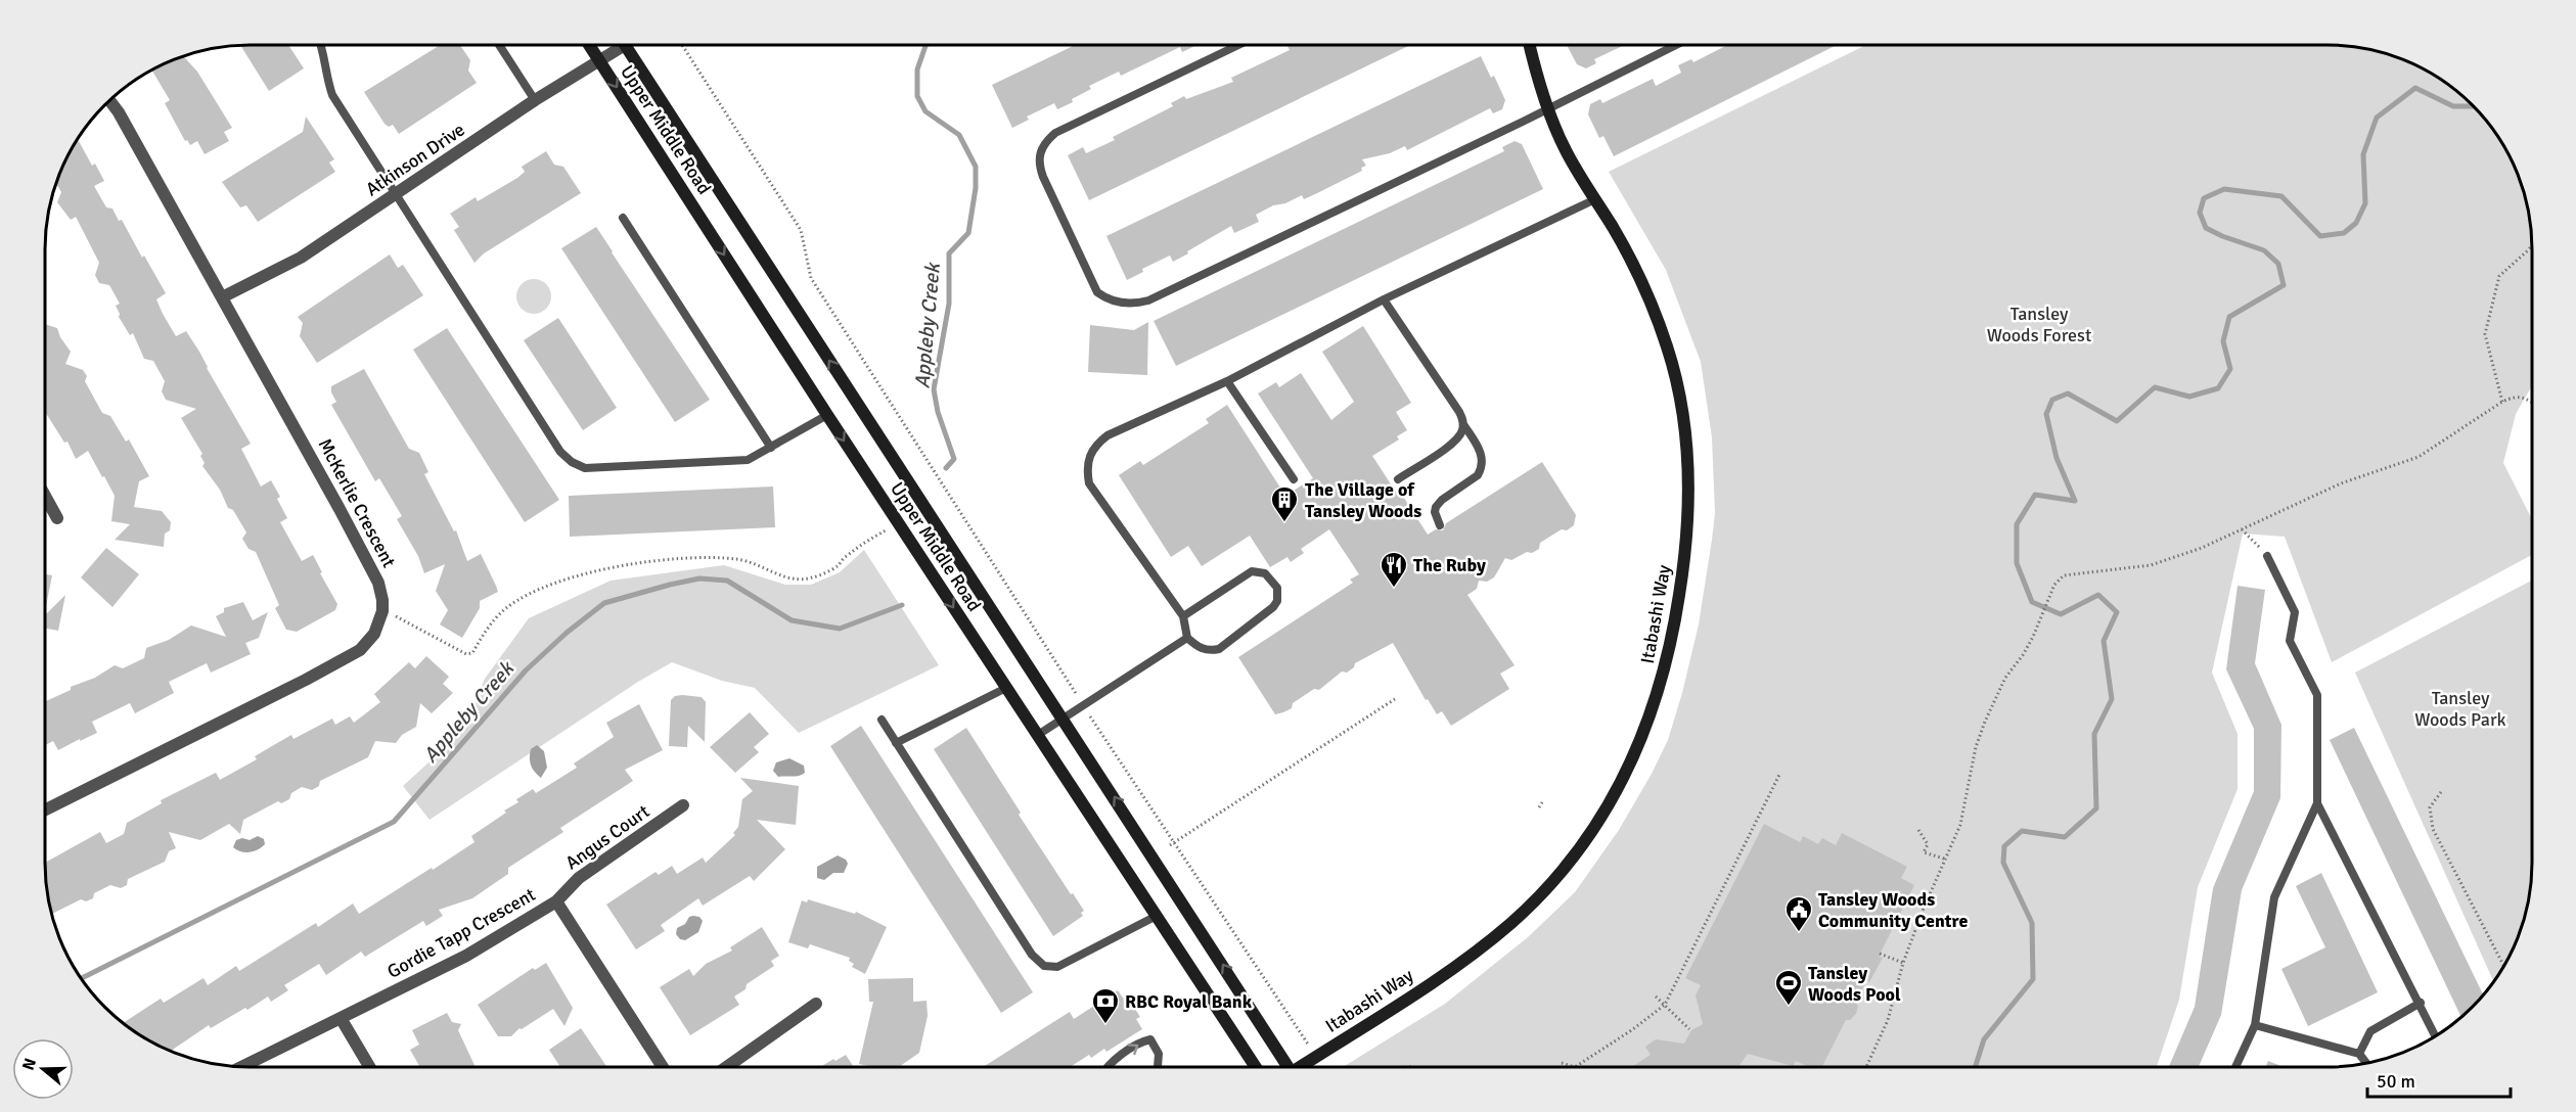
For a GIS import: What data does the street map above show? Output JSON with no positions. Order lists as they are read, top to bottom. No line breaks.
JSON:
{"streets":{"main road":["Upper Middle Road","Itabashi Way"],"street":["Atkinson Drive","McKerlie Crescent","Angus Court","Gordie Tapp Crescent"]},"crossings":[["Upper Middle Road","Atkinson Drive"],["Atkinson Drive","McKerlie Crescent"],["Angus Court","Gordie Tapp Crescent"]],"water":["Appleby Creek"],"parks":["Tansley Woods Forest","Tansley Woods Park"],"places":{"building":["The Village of Tansley Woods"],"restaurant":["The Ruby"],"public building":["Tansley Woods Community Centre"],"sports":["Tansley Woods Pool"],"bank":["RBC Royal Bank"]},"scale_bar":"50 m","north":"left"}
